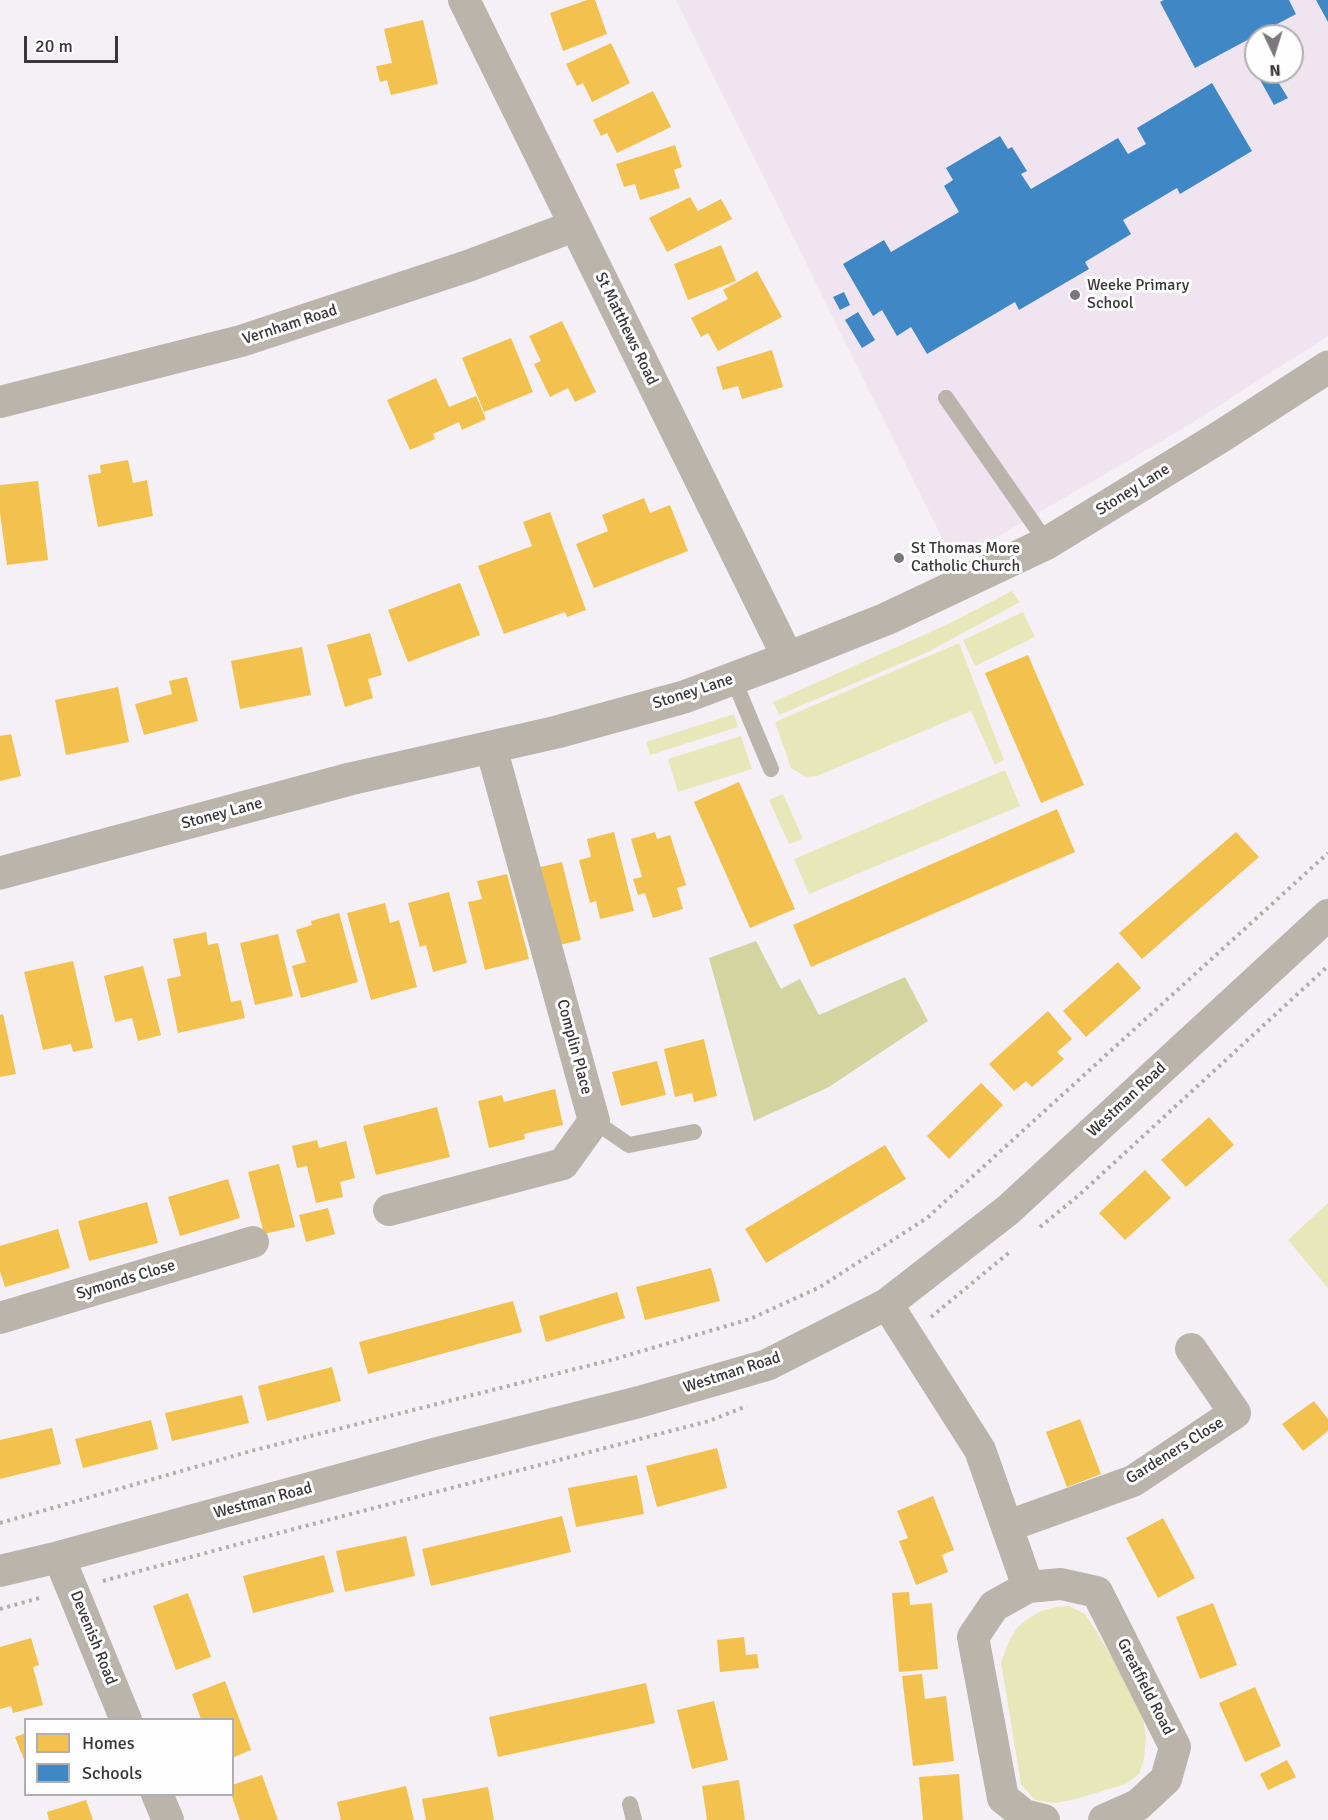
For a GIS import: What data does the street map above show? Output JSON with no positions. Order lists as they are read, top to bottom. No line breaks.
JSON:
{"streets":{"street":["Vernham Road","St Matthews Road","Stoney Lane","Complin Place","Westman Road","Symonds Close","Gardeners Close","Devenish Road","Greatfield Road"]},"crossings":[["Vernham Road","St Matthews Road"],["St Matthews Road","Stoney Lane"],["Stoney Lane","Complin Place"],["Westman Road","Devenish Road"]],"places":["Weeke Primary School","St Thomas More Catholic Church"],"legend":["Homes","Schools"],"scale_bar":"20 m","north":"bottom"}
